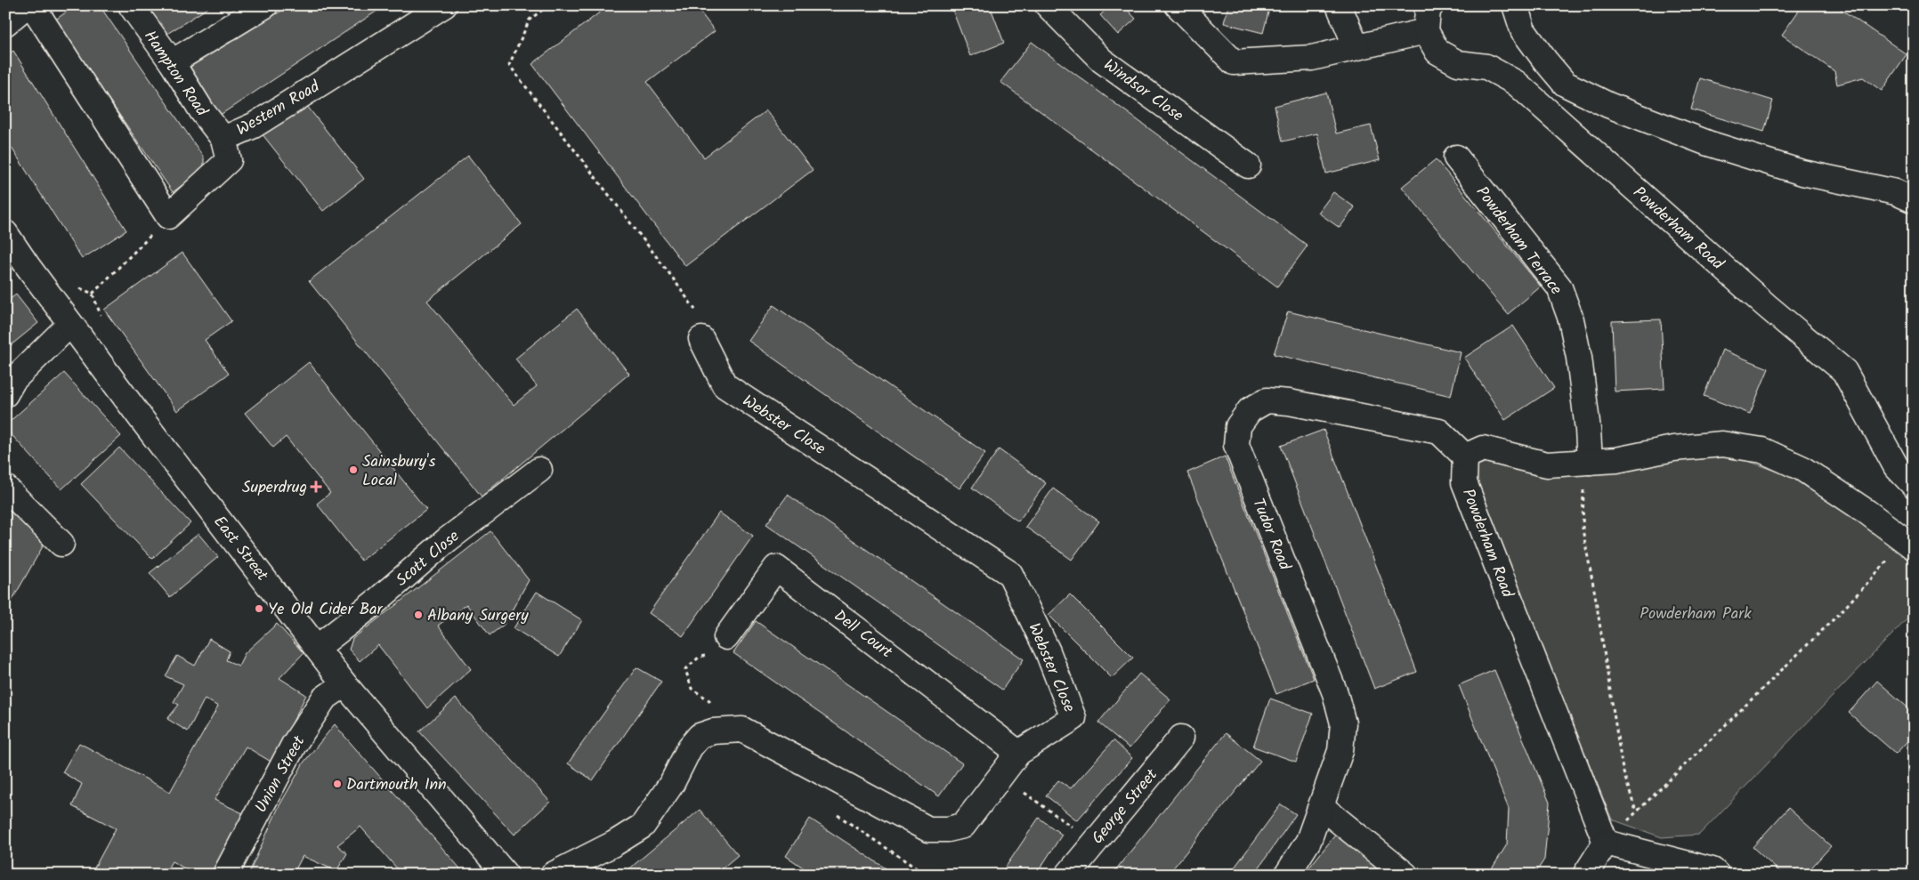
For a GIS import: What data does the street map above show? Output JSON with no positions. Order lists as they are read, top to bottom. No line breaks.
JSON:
{"streets":{"street":["Hampton Road","Windsor Close","Western Road","Powderham Road","Powderham Terrace","Webster Close","Tudor Road","East Street","Scott Close","Dell Court","Union Street","George Street"]},"crossings":[["Hampton Road","Western Road"],["Powderham Road","Tudor Road"],["Webster Close","Dell Court"],["East Street","Scott Close"],["East Street","Union Street"]],"parks":["Powderham Park"],"places":{"other":["Sainsbury's Local","Ye Old Cider Bar","Albany Surgery","Dartmouth Inn"],"health":["Superdrug"]}}
